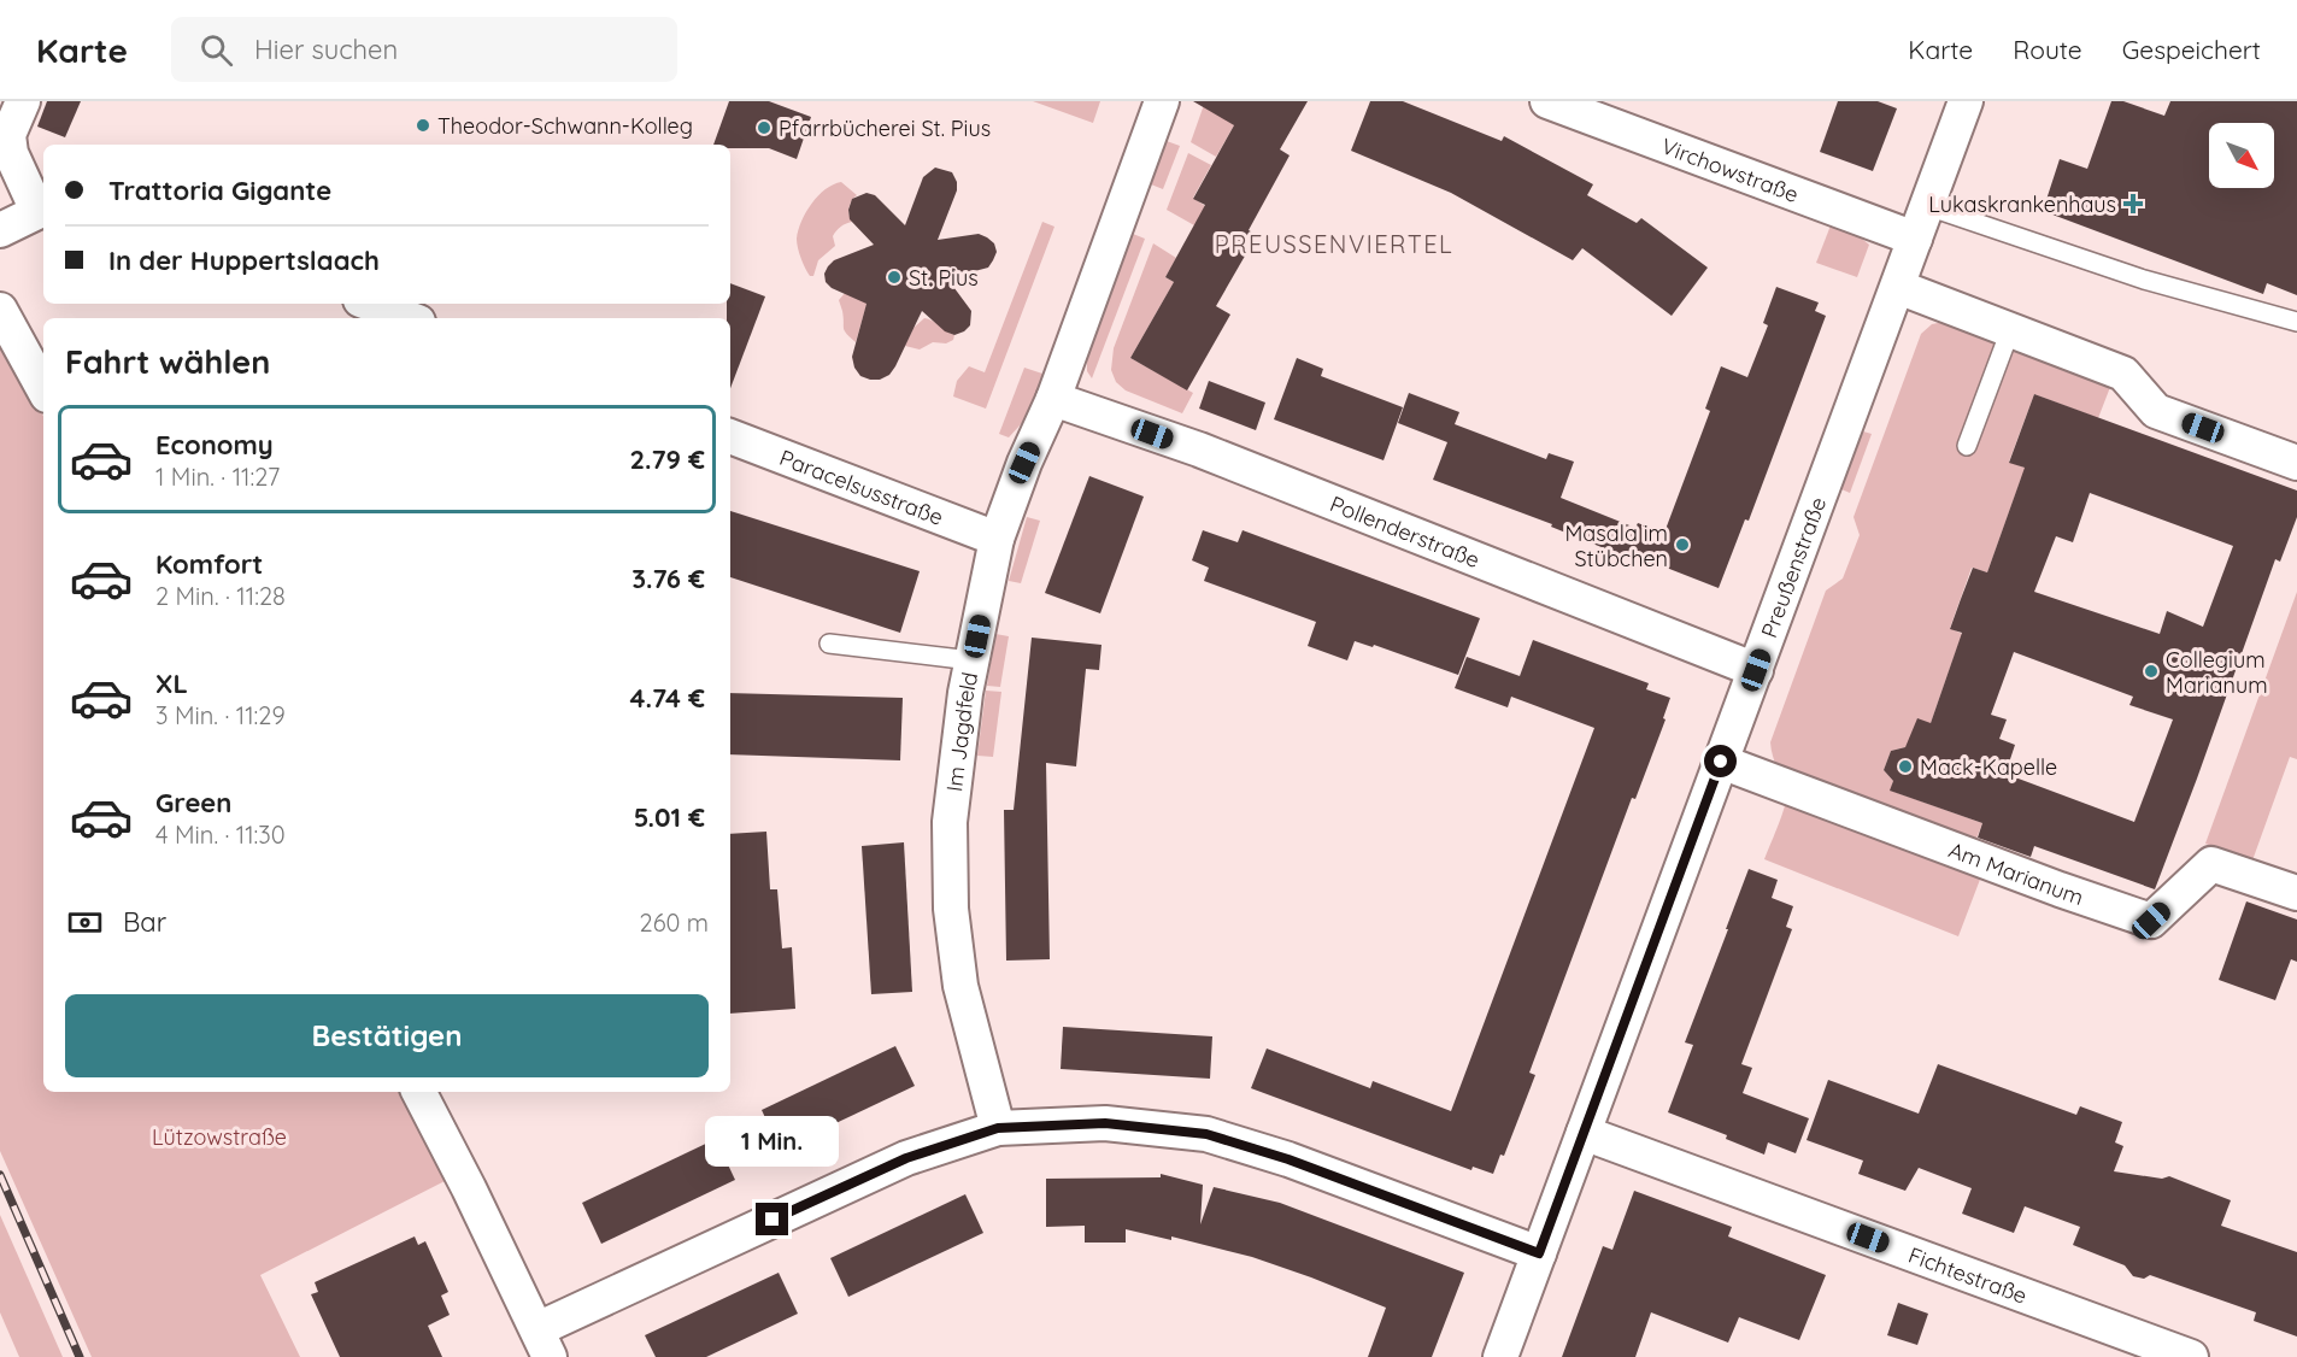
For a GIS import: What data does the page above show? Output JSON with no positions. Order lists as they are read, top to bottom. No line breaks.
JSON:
{"streets":{"street":["Virchowstraße","Paracelsusstraße","Pollenderstraße","Preußenstraße","Im Jagdfeld","Am Marianum","Fichtestraße"]},"crossings":[["Virchowstraße","Preußenstraße"],["Paracelsusstraße","Im Jagdfeld"],["Pollenderstraße","Preußenstraße"],["Pollenderstraße","Im Jagdfeld"],["Preußenstraße","Am Marianum"],["Preußenstraße","Fichtestraße"]],"districts":["PREUSSENVIERTEL"],"parks":["Lützowstraße"],"places":{"other":["Theodor-Schwann-Kolleg","Pfarrbücherei St. Pius","St. Pius","Masala im Stübchen","Collegium Marianum","Mack-Kapelle"],"health":["Lukaskrankenhaus"]},"north":"bottom right","page":{"header":"Karte","search":"Hier suchen","nav":["Karte","Route","Gespeichert"],"banner":["Trattoria Gigante","In der Huppertslaach"],"heading":"Fahrt wählen","list":[{"name":"Economy","note":"1 Min. · 11:27","value":"2.79 €"},{"name":"Komfort","note":"2 Min. · 11:28","value":"3.76 €"},{"name":"XL","note":"3 Min. · 11:29","value":"4.74 €"},{"name":"Green","note":"4 Min. · 11:30","value":"5.01 €"}],"pay":["Bar","260 m"],"buttons":"Bestätigen","bubble":"1 Min."}}
